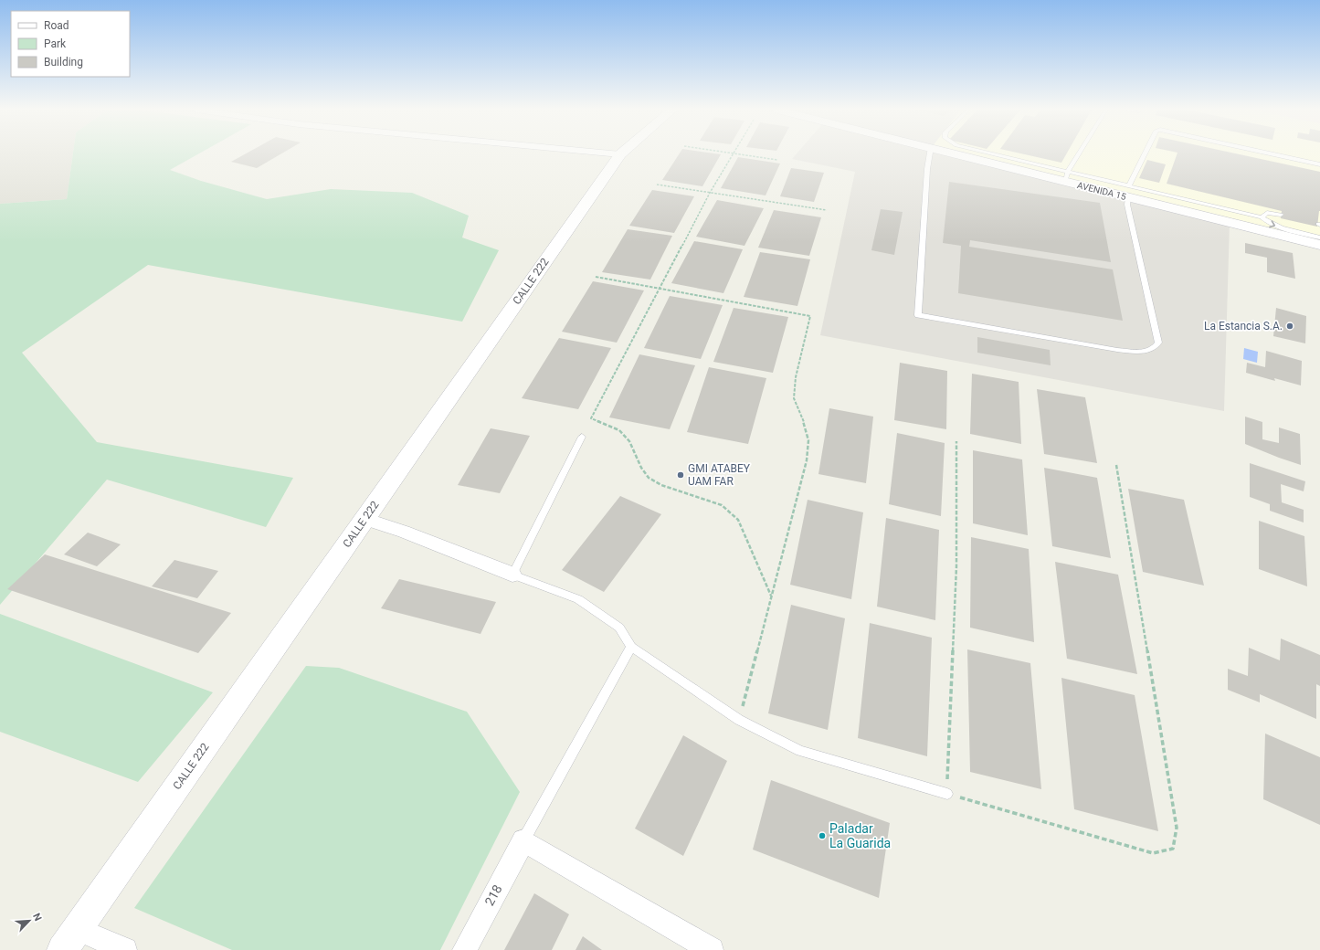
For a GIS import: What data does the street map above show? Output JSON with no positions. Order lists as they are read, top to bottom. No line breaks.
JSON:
{"streets":{"main road":["AVENIDA 15","CALLE 222"],"street":["218"]},"places":["La Estancia S.A.","GMI ATABEY UAM FAR","Paladar La Guarida"],"legend":["Road","Park","Building"],"north":"top right"}
